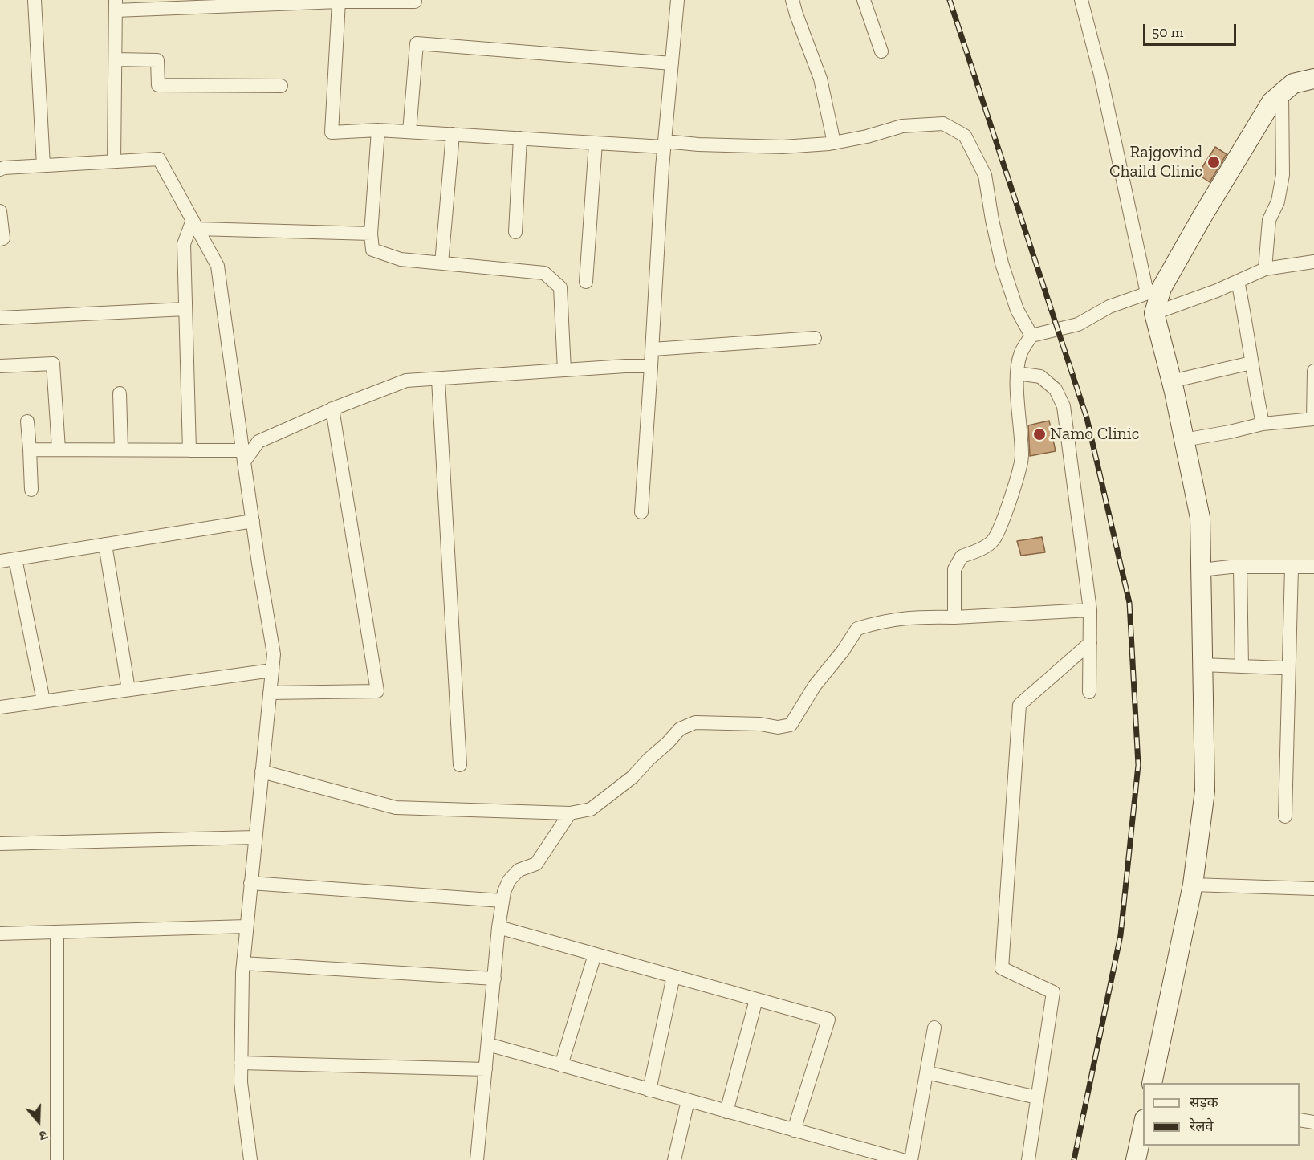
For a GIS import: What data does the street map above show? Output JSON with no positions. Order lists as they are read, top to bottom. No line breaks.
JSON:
{"places":["Rajgovind Chaild Clinic","Namo Clinic"],"legend":["सड़क","रेलवे"],"scale_bar":"50 m","north":"bottom"}
